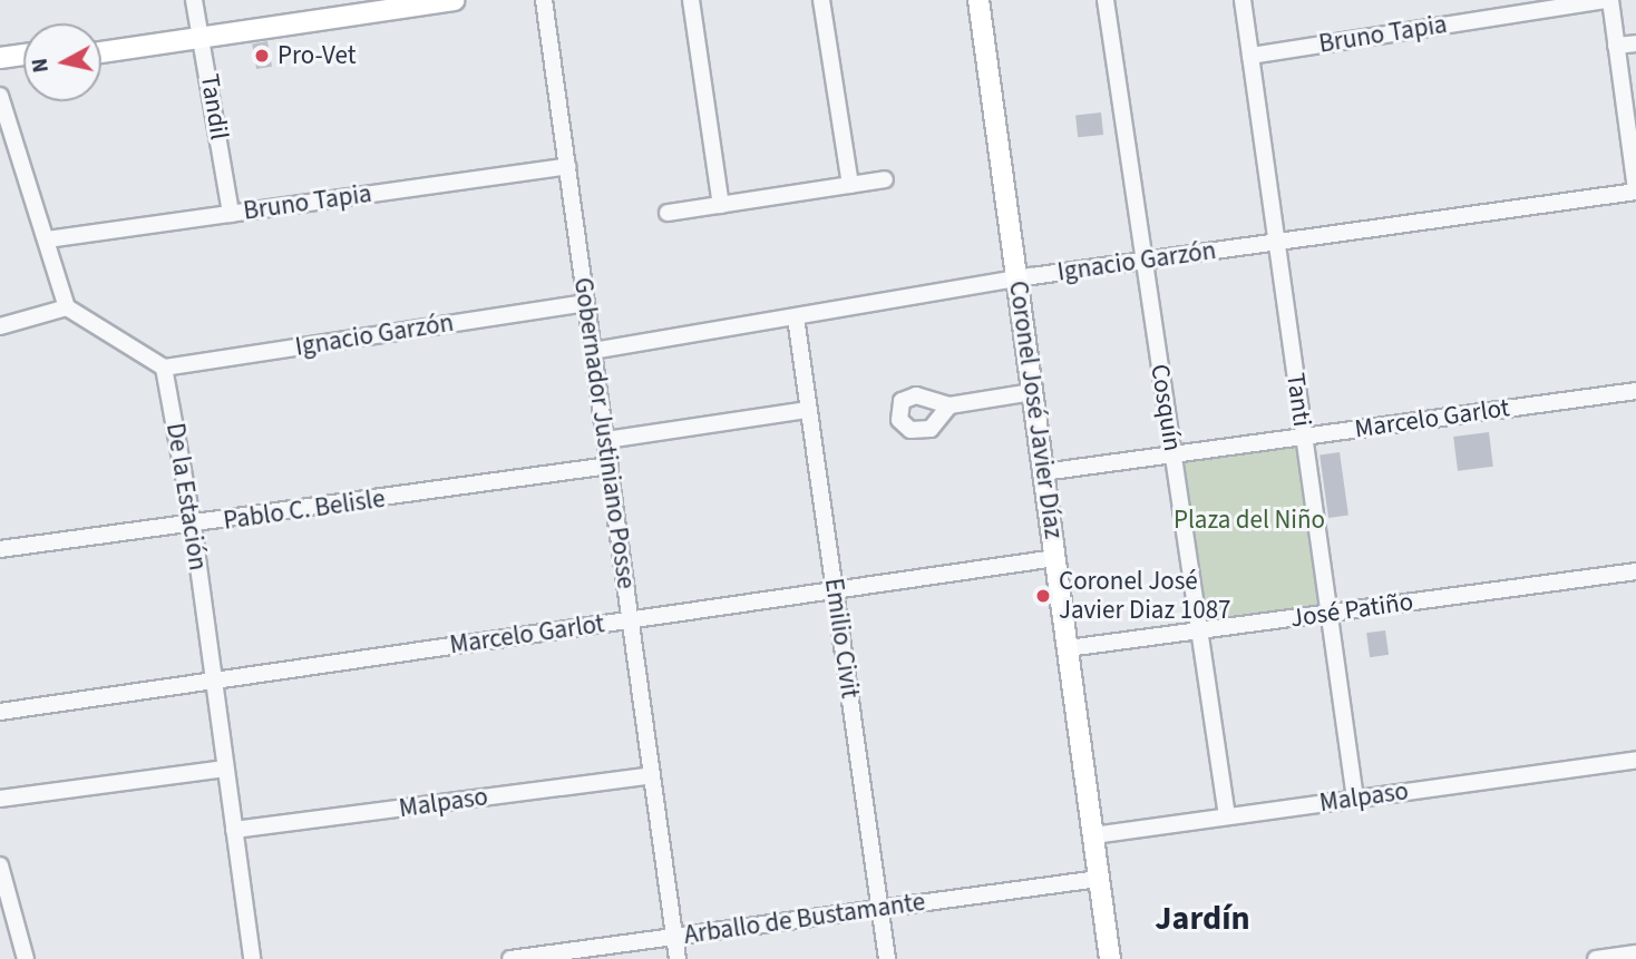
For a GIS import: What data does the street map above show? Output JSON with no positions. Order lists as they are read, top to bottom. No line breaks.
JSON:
{"streets":{"main road":["Coronel José Javier Díaz"],"street":["Bruno Tapia","Tandil","Ignacio Garzón","Tanti","Cosquín","Marcelo Garlot","Gobernador Justiniano Posse","De la Estación","Pablo C. Belisle","José Patiño","Emilio Civit","Malpaso","Arballo de Bustamante"]},"crossings":[["Bruno Tapia","Tandil"],["Bruno Tapia","Tanti"],["Bruno Tapia","Gobernador Justiniano Posse"],["Ignacio Garzón","Tanti"],["Ignacio Garzón","Cosquín"],["Ignacio Garzón","Coronel José Javier Díaz"],["Ignacio Garzón","Gobernador Justiniano Posse"],["Ignacio Garzón","De la Estación"],["Ignacio Garzón","Emilio Civit"],["Tanti","Marcelo Garlot"],["Tanti","José Patiño"],["Tanti","Malpaso"],["Cosquín","Marcelo Garlot"],["Cosquín","José Patiño"],["Cosquín","Malpaso"],["Coronel José Javier Díaz","Marcelo Garlot"],["Coronel José Javier Díaz","José Patiño"],["Coronel José Javier Díaz","Malpaso"],["Coronel José Javier Díaz","Arballo de Bustamante"],["Marcelo Garlot","Gobernador Justiniano Posse"],["Marcelo Garlot","De la Estación"],["Marcelo Garlot","Emilio Civit"],["Gobernador Justiniano Posse","Pablo C. Belisle"],["Gobernador Justiniano Posse","Malpaso"],["Gobernador Justiniano Posse","Arballo de Bustamante"],["De la Estación","Pablo C. Belisle"],["De la Estación","Malpaso"],["Emilio Civit","Arballo de Bustamante"]],"districts":["Jardín"],"parks":["Plaza del Niño"],"places":["Pro-Vet","Coronel José Javier Diaz 1087"],"north":"left"}
